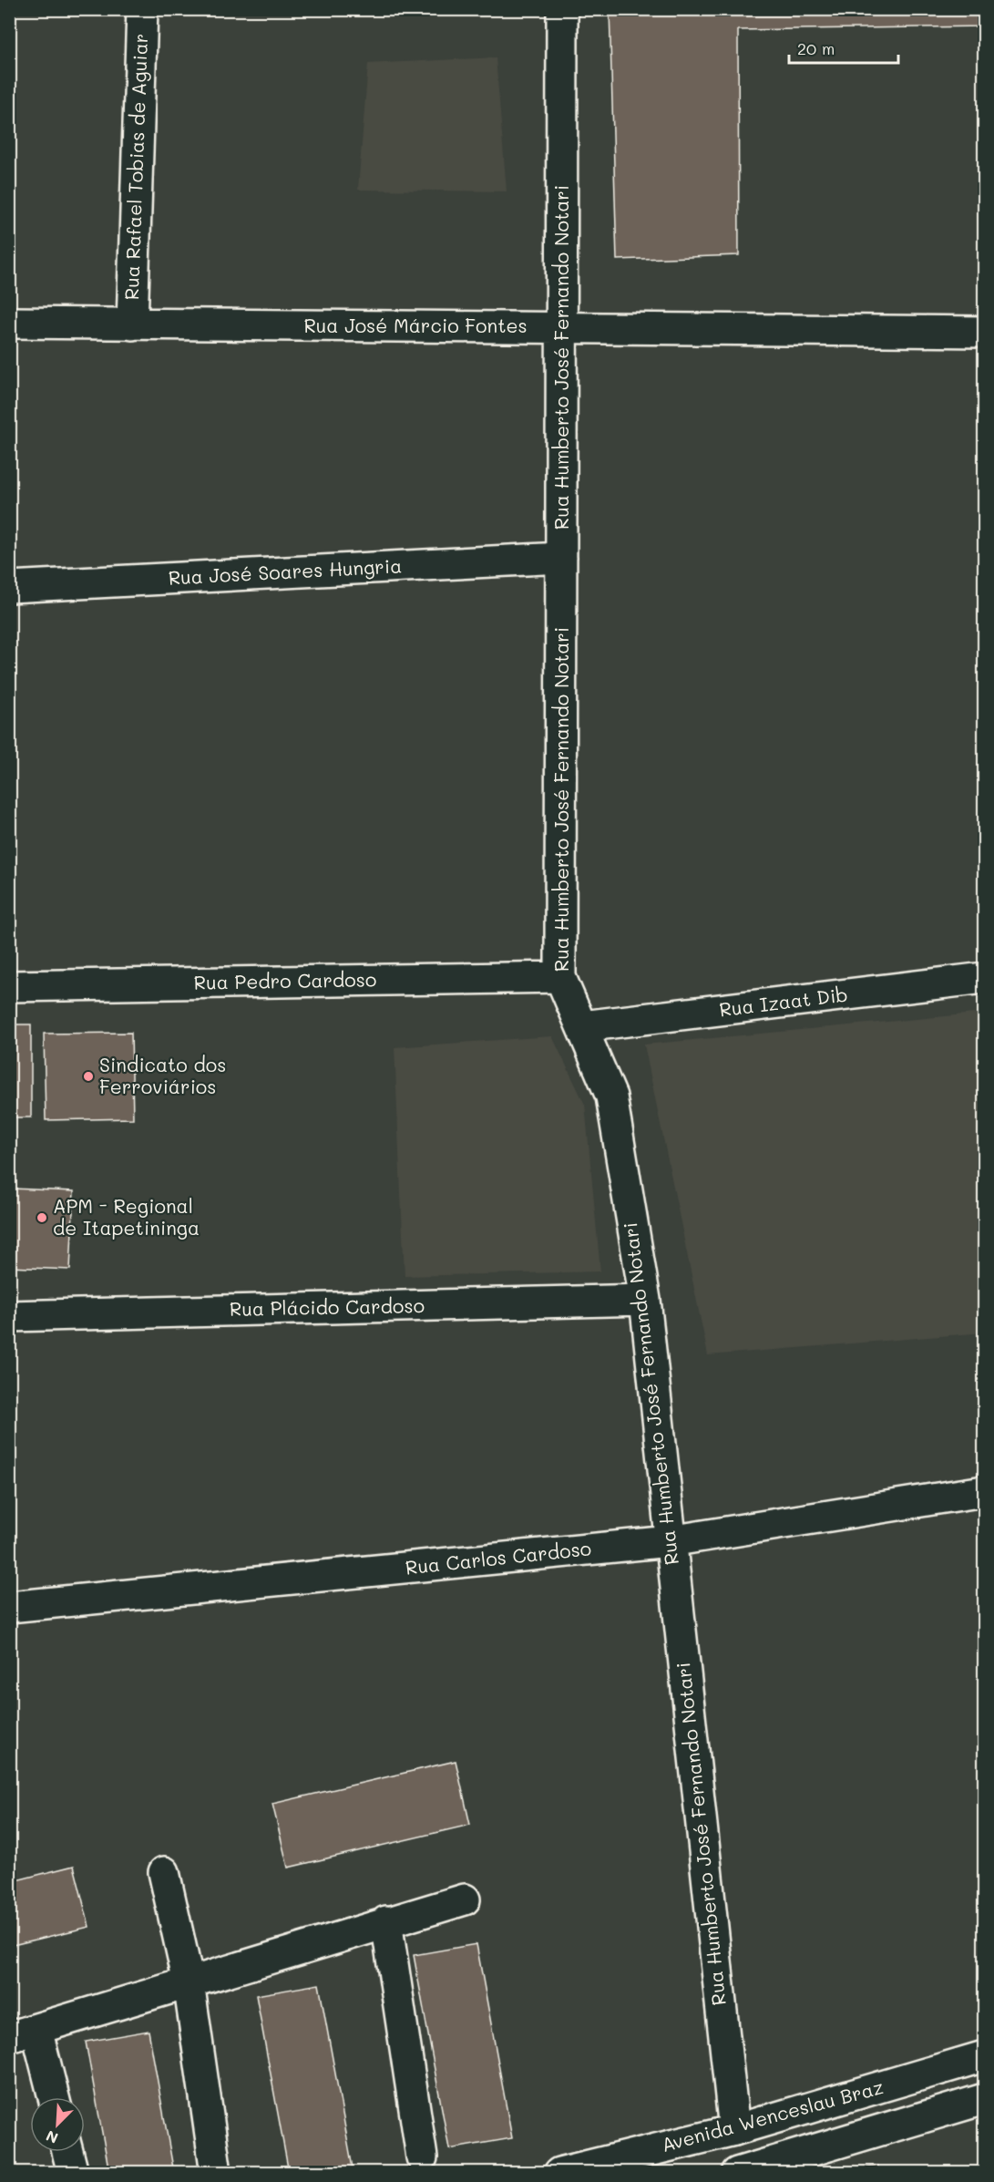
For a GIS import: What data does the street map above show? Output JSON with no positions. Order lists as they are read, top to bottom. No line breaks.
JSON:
{"streets":{"street":["Rua Rafael Tobias de Aguiar","Rua José Márcio Fontes","Rua Humberto José Fernando Notari","Rua José Soares Hungria","Rua Pedro Cardoso","Rua Izaat Dib","Rua Plácido Cardoso","Rua Carlos Cardoso","Avenida Wenceslau Braz"]},"crossings":[["Rua Rafael Tobias de Aguiar","Rua José Márcio Fontes"],["Rua José Márcio Fontes","Rua Humberto José Fernando Notari"],["Rua Humberto José Fernando Notari","Rua José Soares Hungria"],["Rua Humberto José Fernando Notari","Rua Pedro Cardoso"],["Rua Humberto José Fernando Notari","Rua Izaat Dib"],["Rua Humberto José Fernando Notari","Rua Plácido Cardoso"],["Rua Humberto José Fernando Notari","Rua Carlos Cardoso"],["Rua Humberto José Fernando Notari","Avenida Wenceslau Braz"]],"places":["Sindicato dos Ferroviários","APM - Regional de Itapetininga"],"scale_bar":"20 m","north":"bottom left"}
